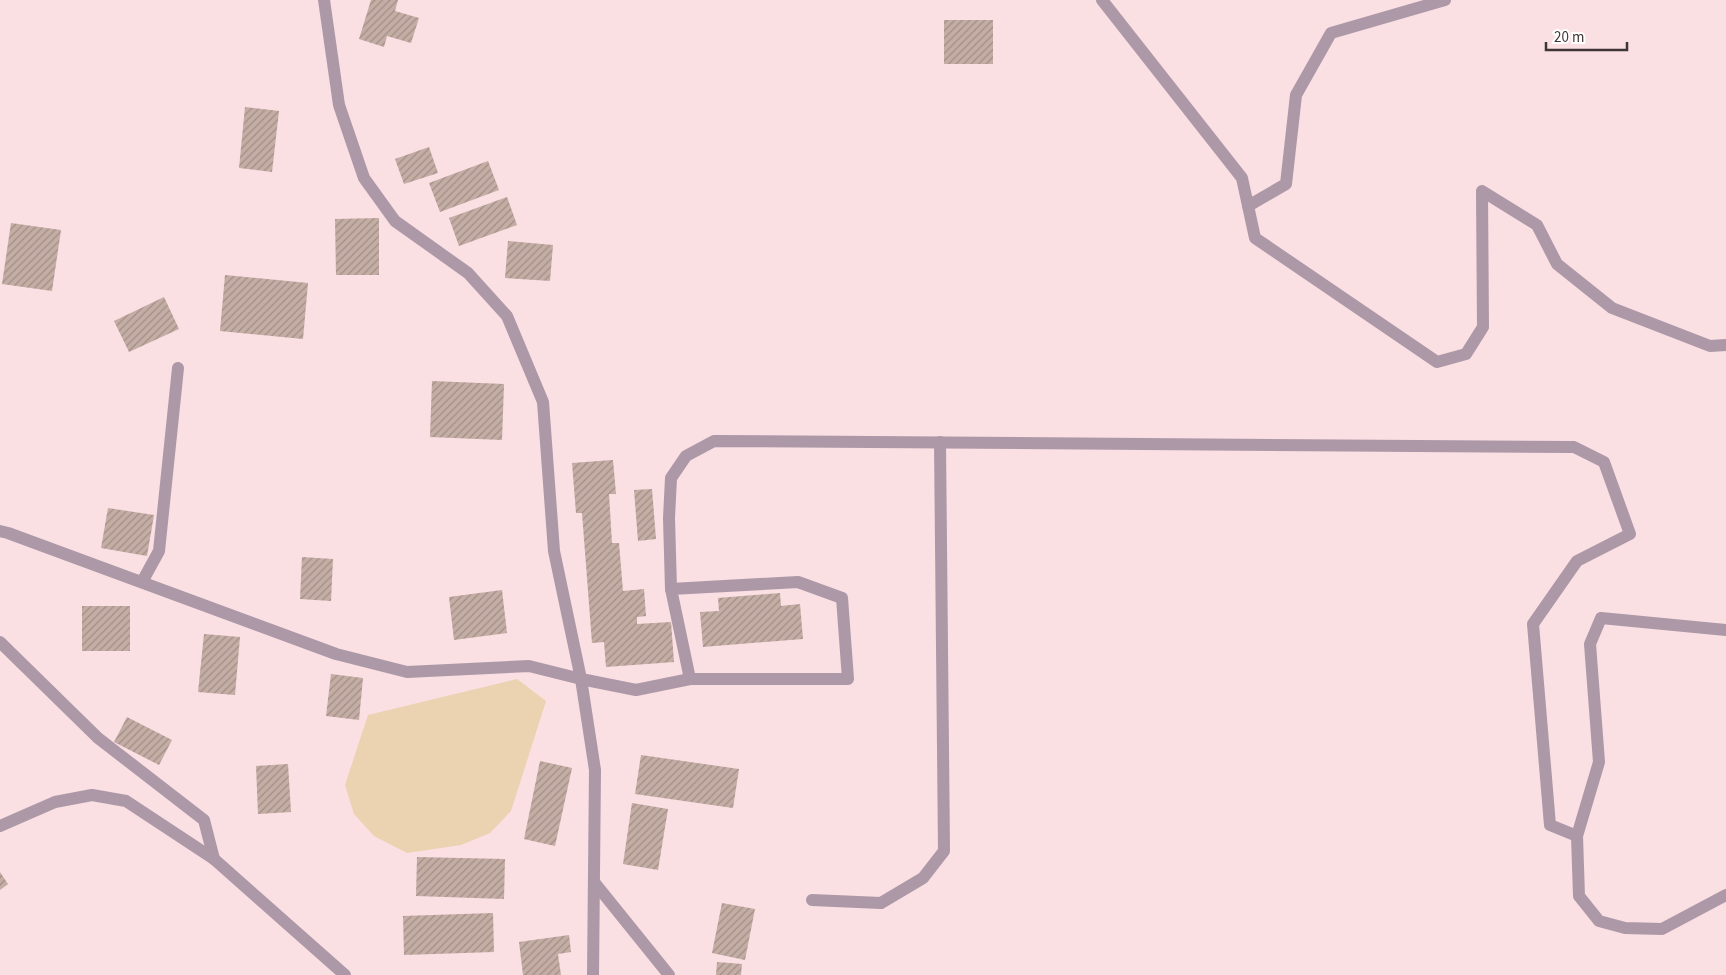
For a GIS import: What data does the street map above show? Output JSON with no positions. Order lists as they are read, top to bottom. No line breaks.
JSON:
{"scale_bar":"20 m"}
